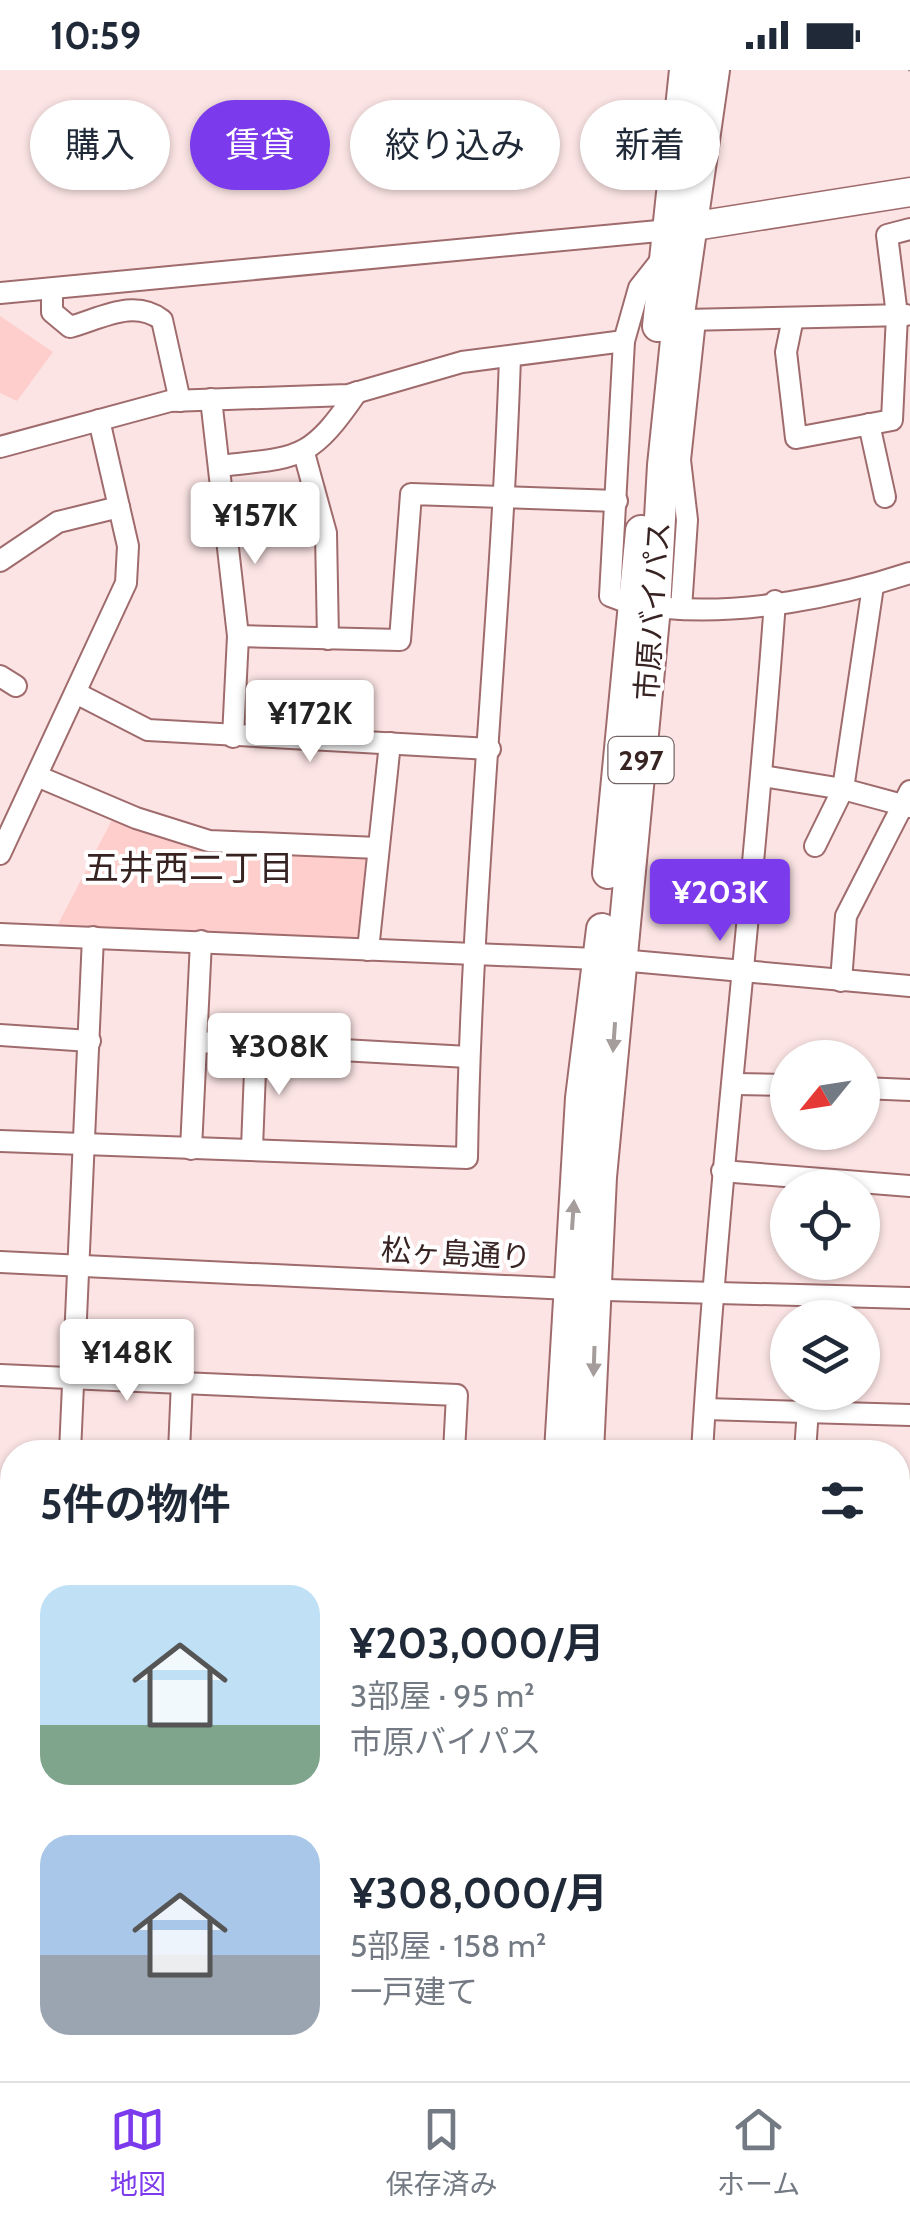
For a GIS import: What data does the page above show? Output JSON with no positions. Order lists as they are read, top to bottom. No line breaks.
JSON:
{"streets":{"highway":["市原バイパス","297"],"street":["松ヶ島通り"]},"crossings":[["市原バイパス","松ヶ島通り"]],"districts":["五井西二丁目"],"north":"bottom left","page":{"status":"10:59","chip":["購入","賃貸","絞り込み","新着"],"price":["¥157K","¥172K","¥203K","¥308K","¥148K"],"heading":"5件の物件","list":[{"name":"¥203,000/月","note":"3部屋 · 95 m² · 市原バイパス"},{"name":"¥308,000/月","note":"5部屋 · 158 m² · 一戸建て"}],"tabs":["地図","保存済み","ホーム"]}}
